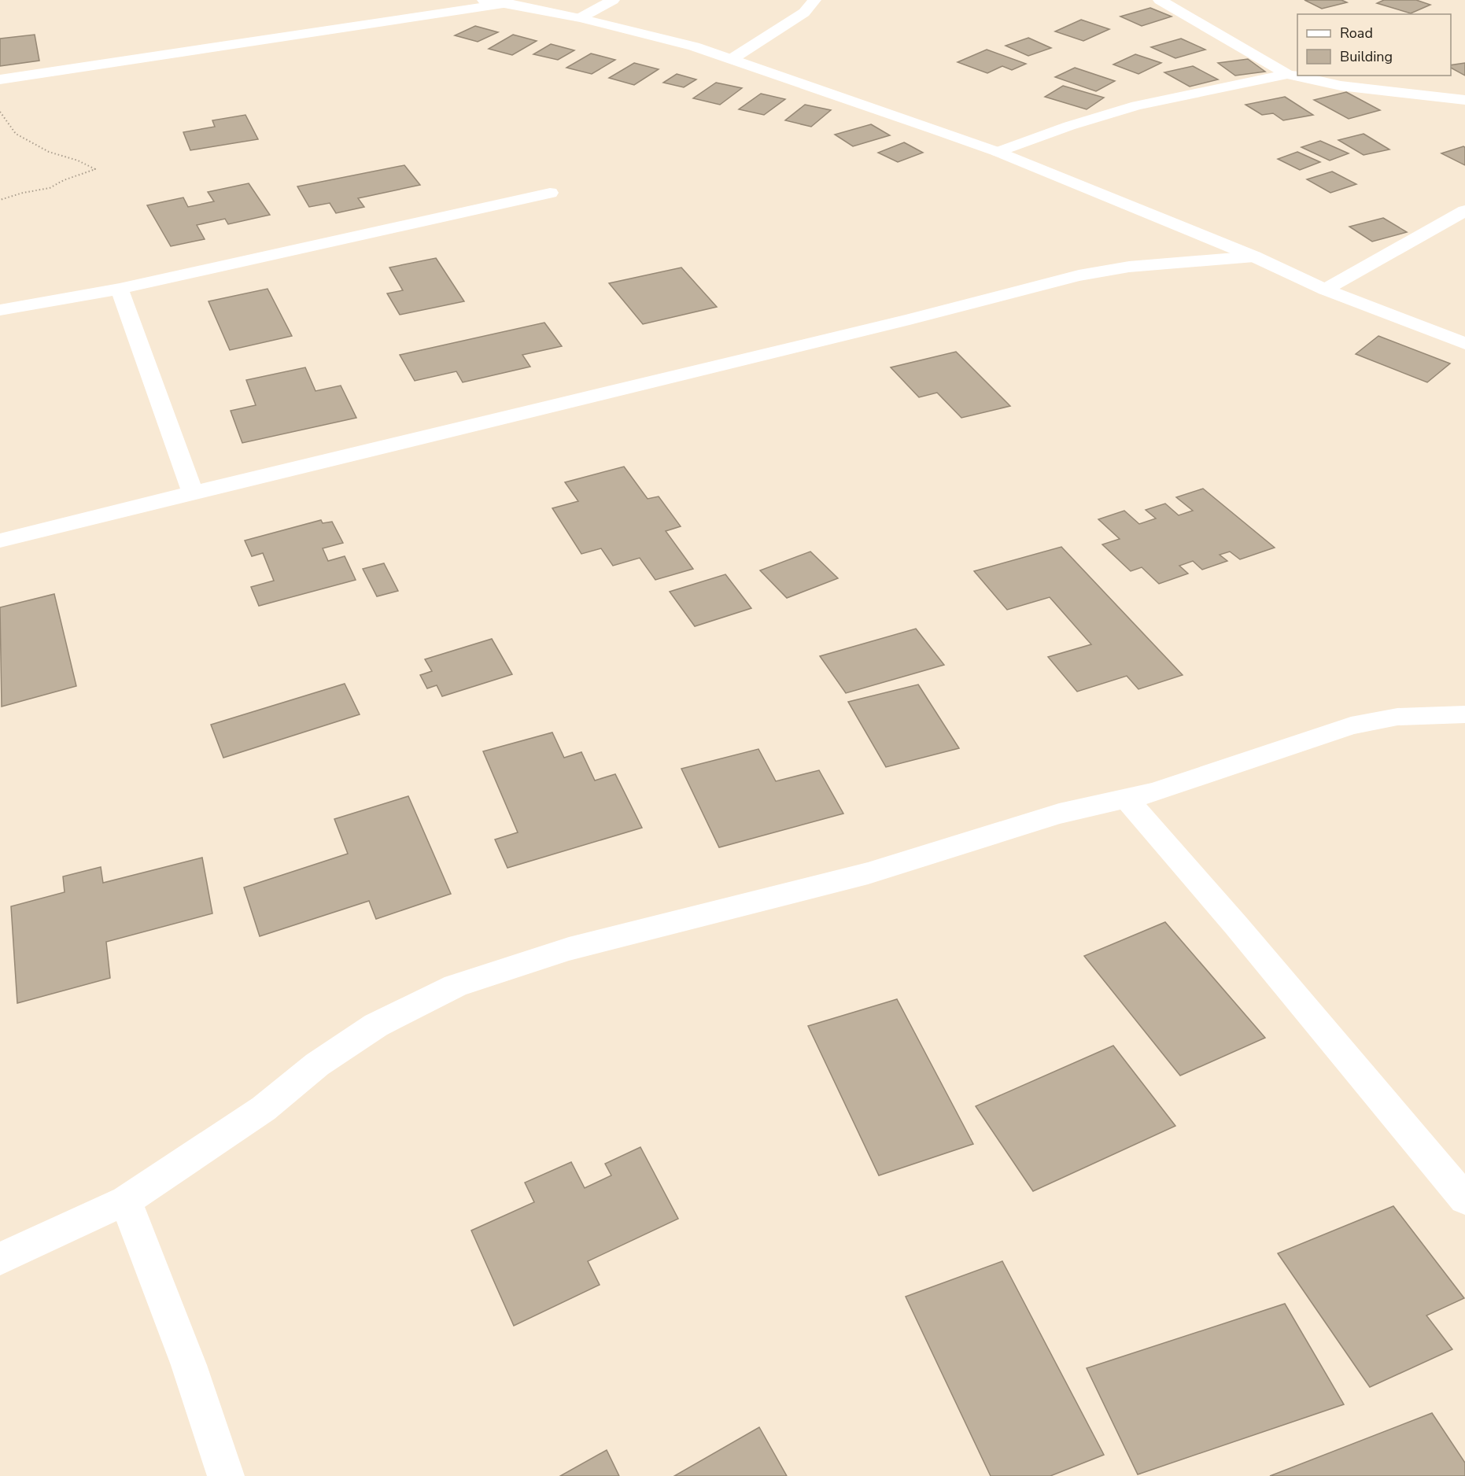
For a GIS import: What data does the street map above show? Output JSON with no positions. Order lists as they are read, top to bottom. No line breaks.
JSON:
{"legend":["Road","Building"]}
